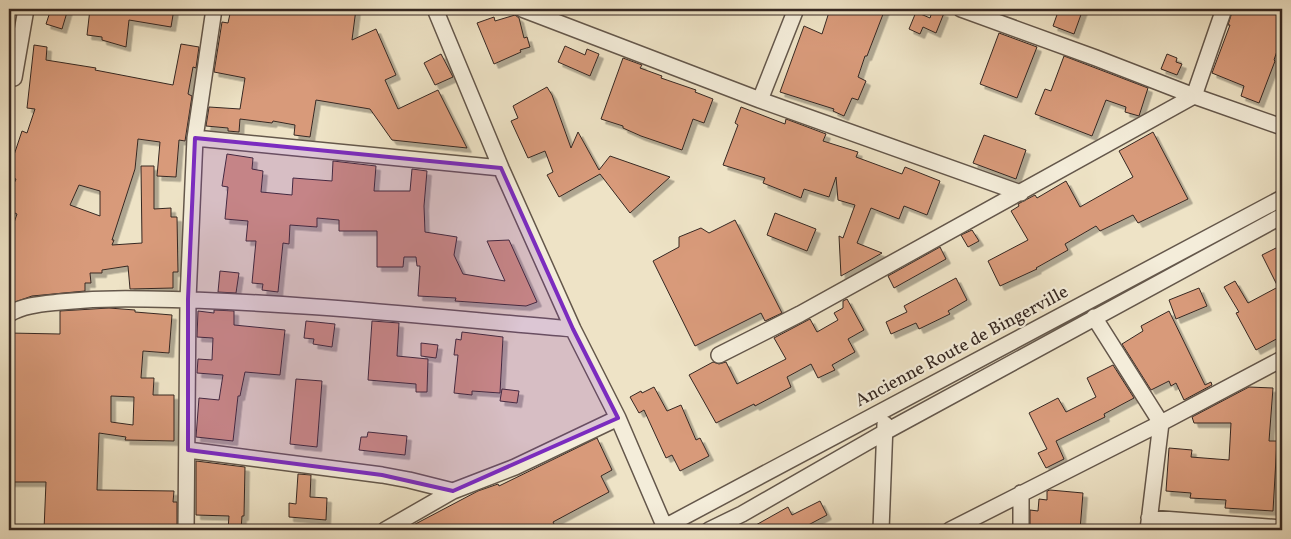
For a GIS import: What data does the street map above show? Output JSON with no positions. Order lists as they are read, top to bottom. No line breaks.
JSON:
{"streets":{"street":["Ancienne Route de Bingerville"]}}
